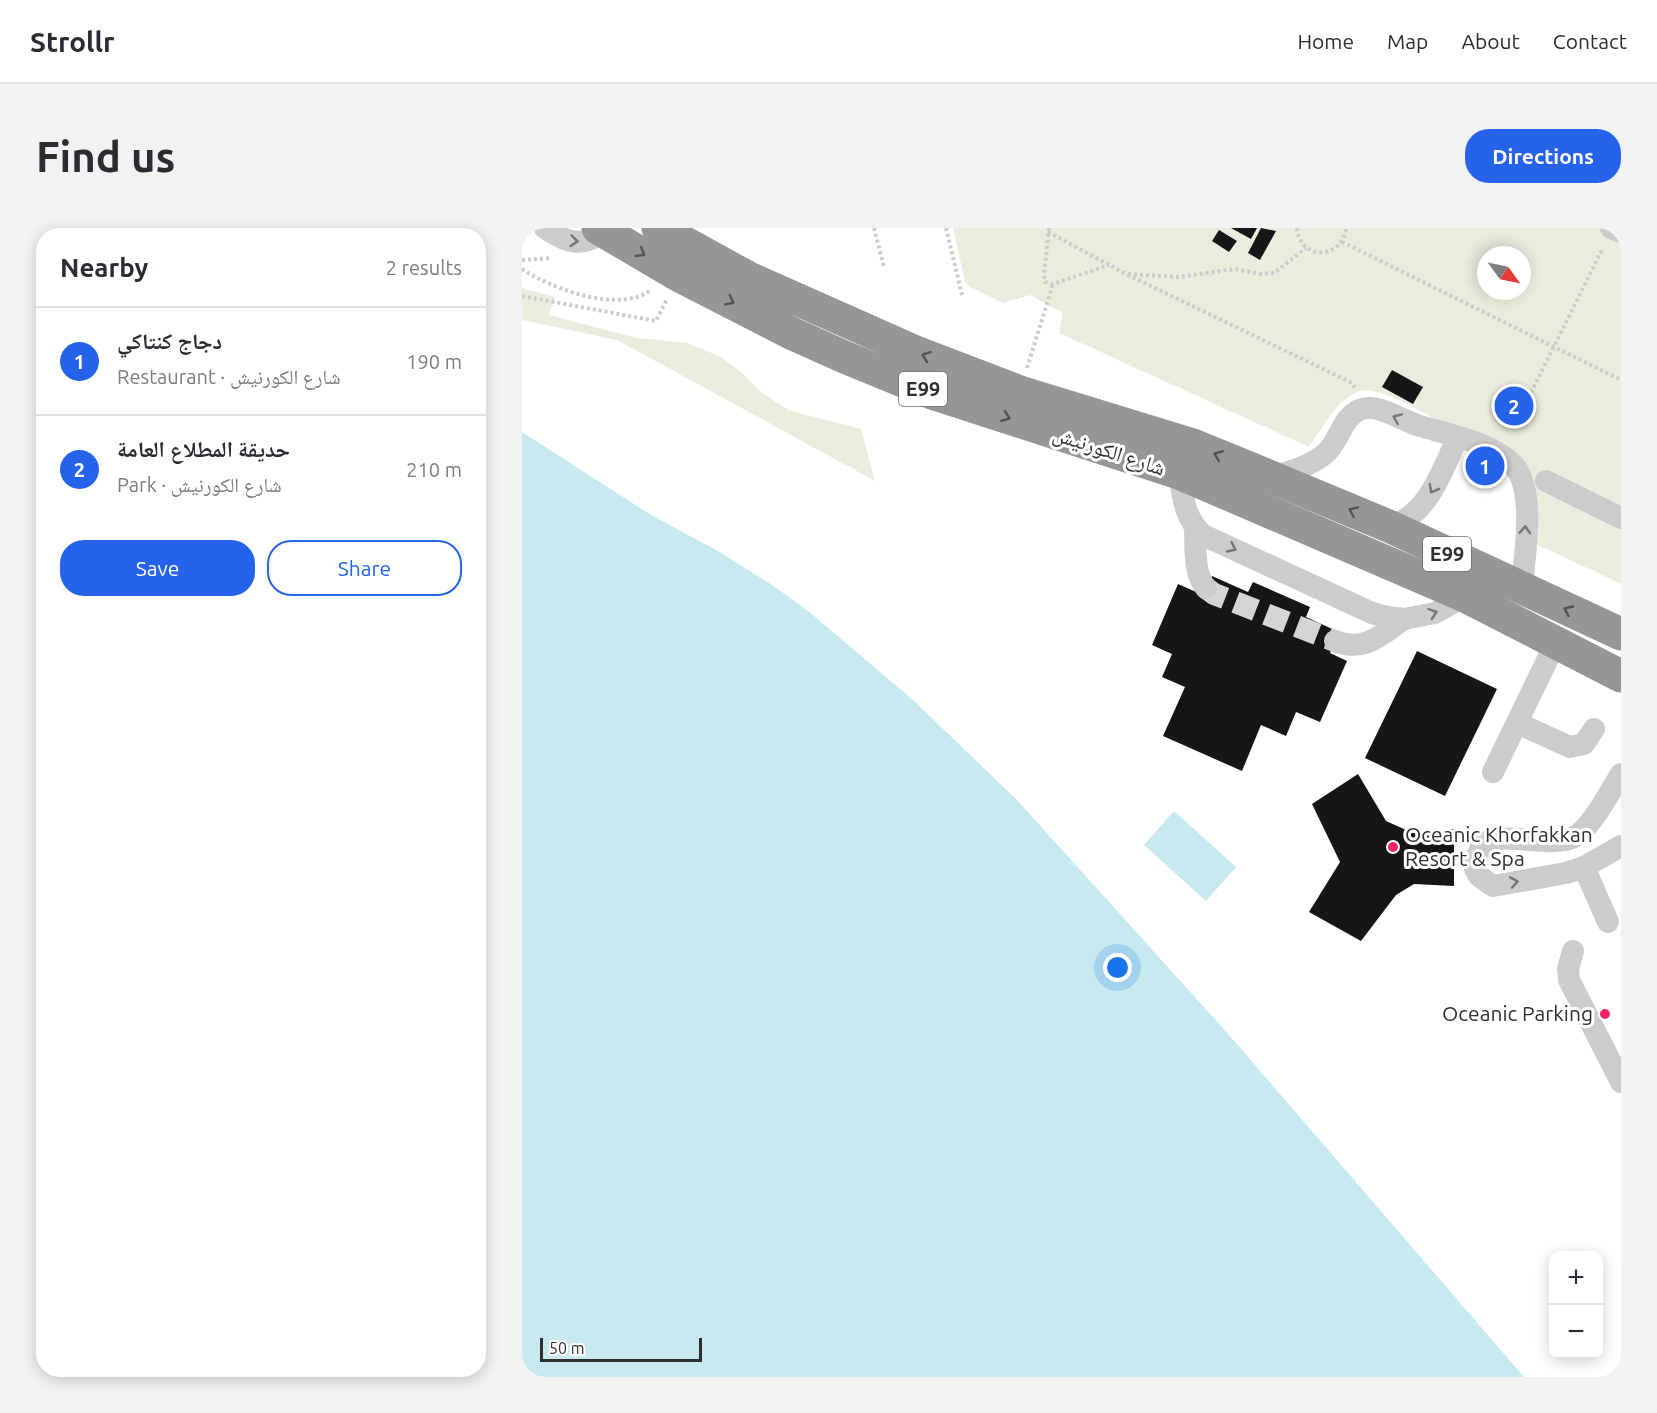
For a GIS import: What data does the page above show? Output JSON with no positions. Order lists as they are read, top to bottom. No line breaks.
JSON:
{"streets":{"highway":["E99","شارع الكورنيش"]},"places":["Oceanic Khorfakkan Resort & Spa","Oceanic Parking"],"scale_bar":"50 m","north":"bottom right","page":{"header":"Strollr","nav":["Home","Map","About","Contact"],"buttons":["Directions",["Save","Share"]],"title":"Find us","heading":["Nearby","2 results"],"list":[{"mark":"1","name":"دجاج كنتاكي","note":"Restaurant · شارع الكورنيش","value":"190 m"},{"mark":"2","name":"حديقة المطلاع العامة","note":"Park · شارع الكورنيش","value":"210 m"}],"pins":["2","1"],"map_buttons":["+","−"],"scale":"50 m"}}
